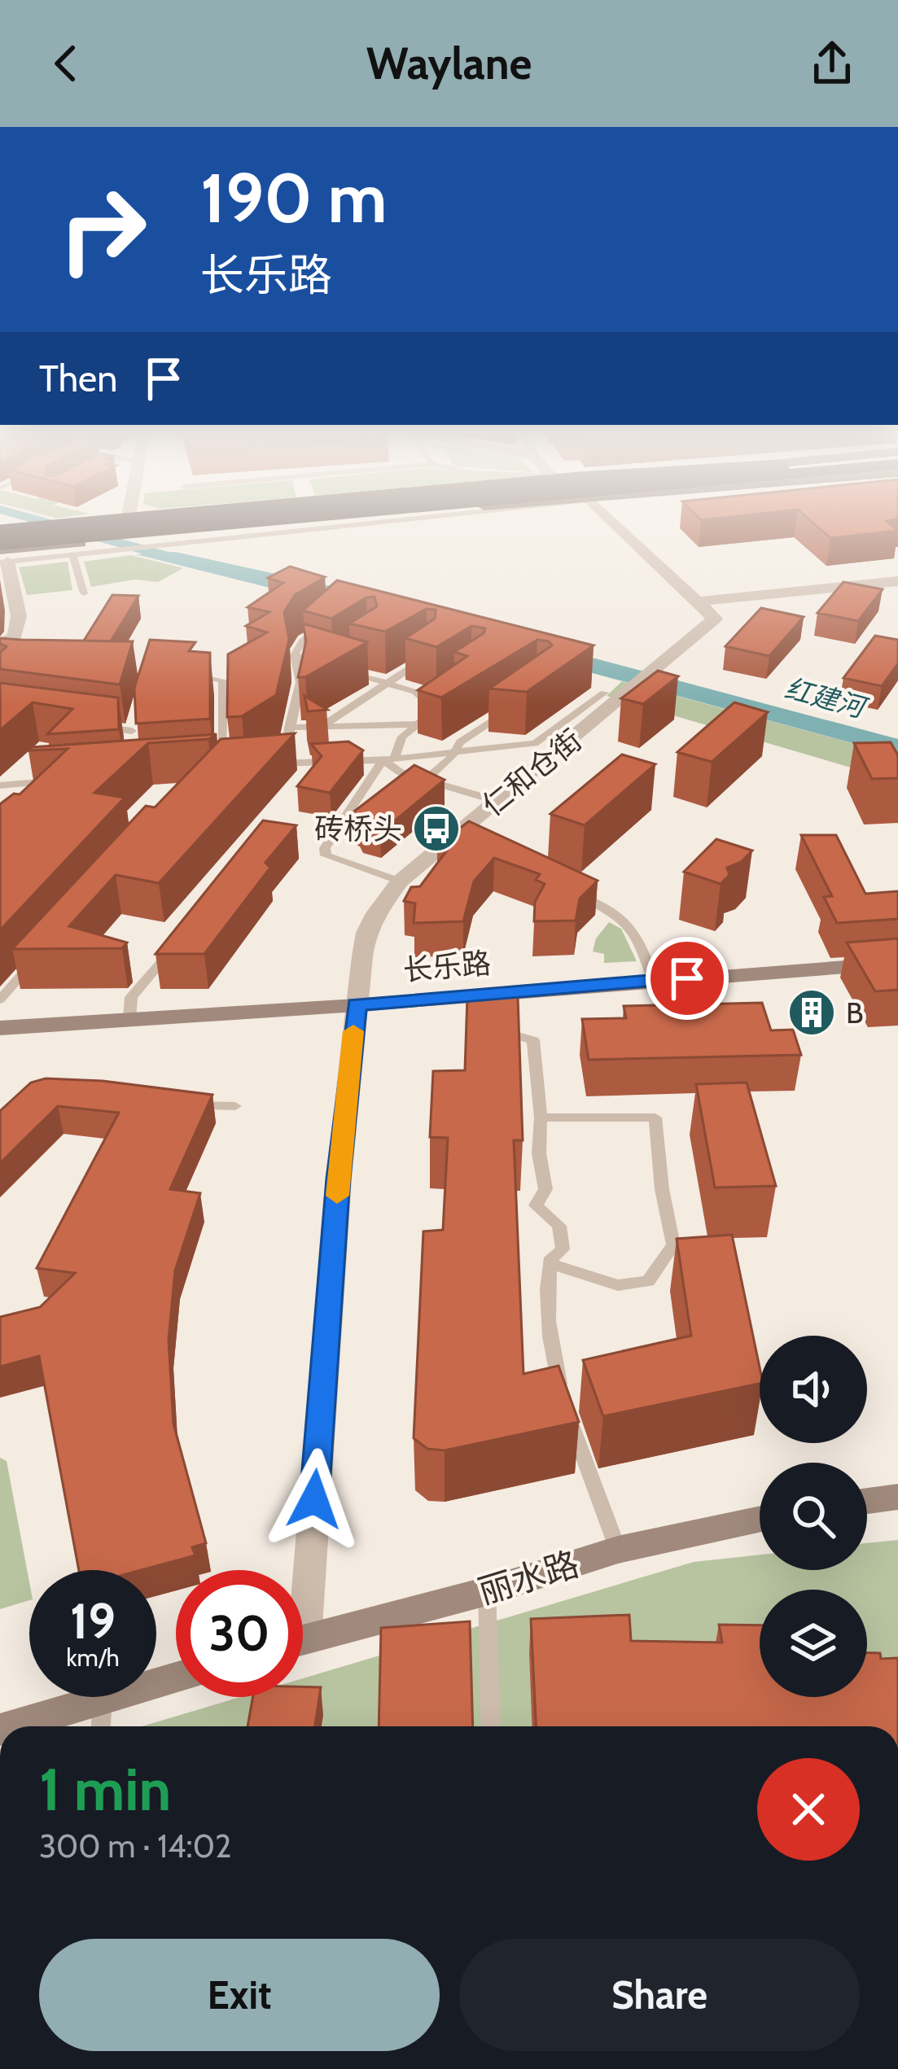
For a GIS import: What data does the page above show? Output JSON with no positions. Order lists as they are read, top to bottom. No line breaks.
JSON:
{"streets":{"street":["仁和仓街","长乐路","丽水路"]},"crossings":[["仁和仓街","长乐路"]],"water":["红建河"],"places":{"bus stop":["砖桥头"],"building":["B"]},"page":{"header":"Waylane","turn":["190 m","长乐路"],"then":"Then","speed":"19 km/h","limit":"30","heading":["1 min","300 m · 14:02"],"buttons":["Exit","Share"]}}
